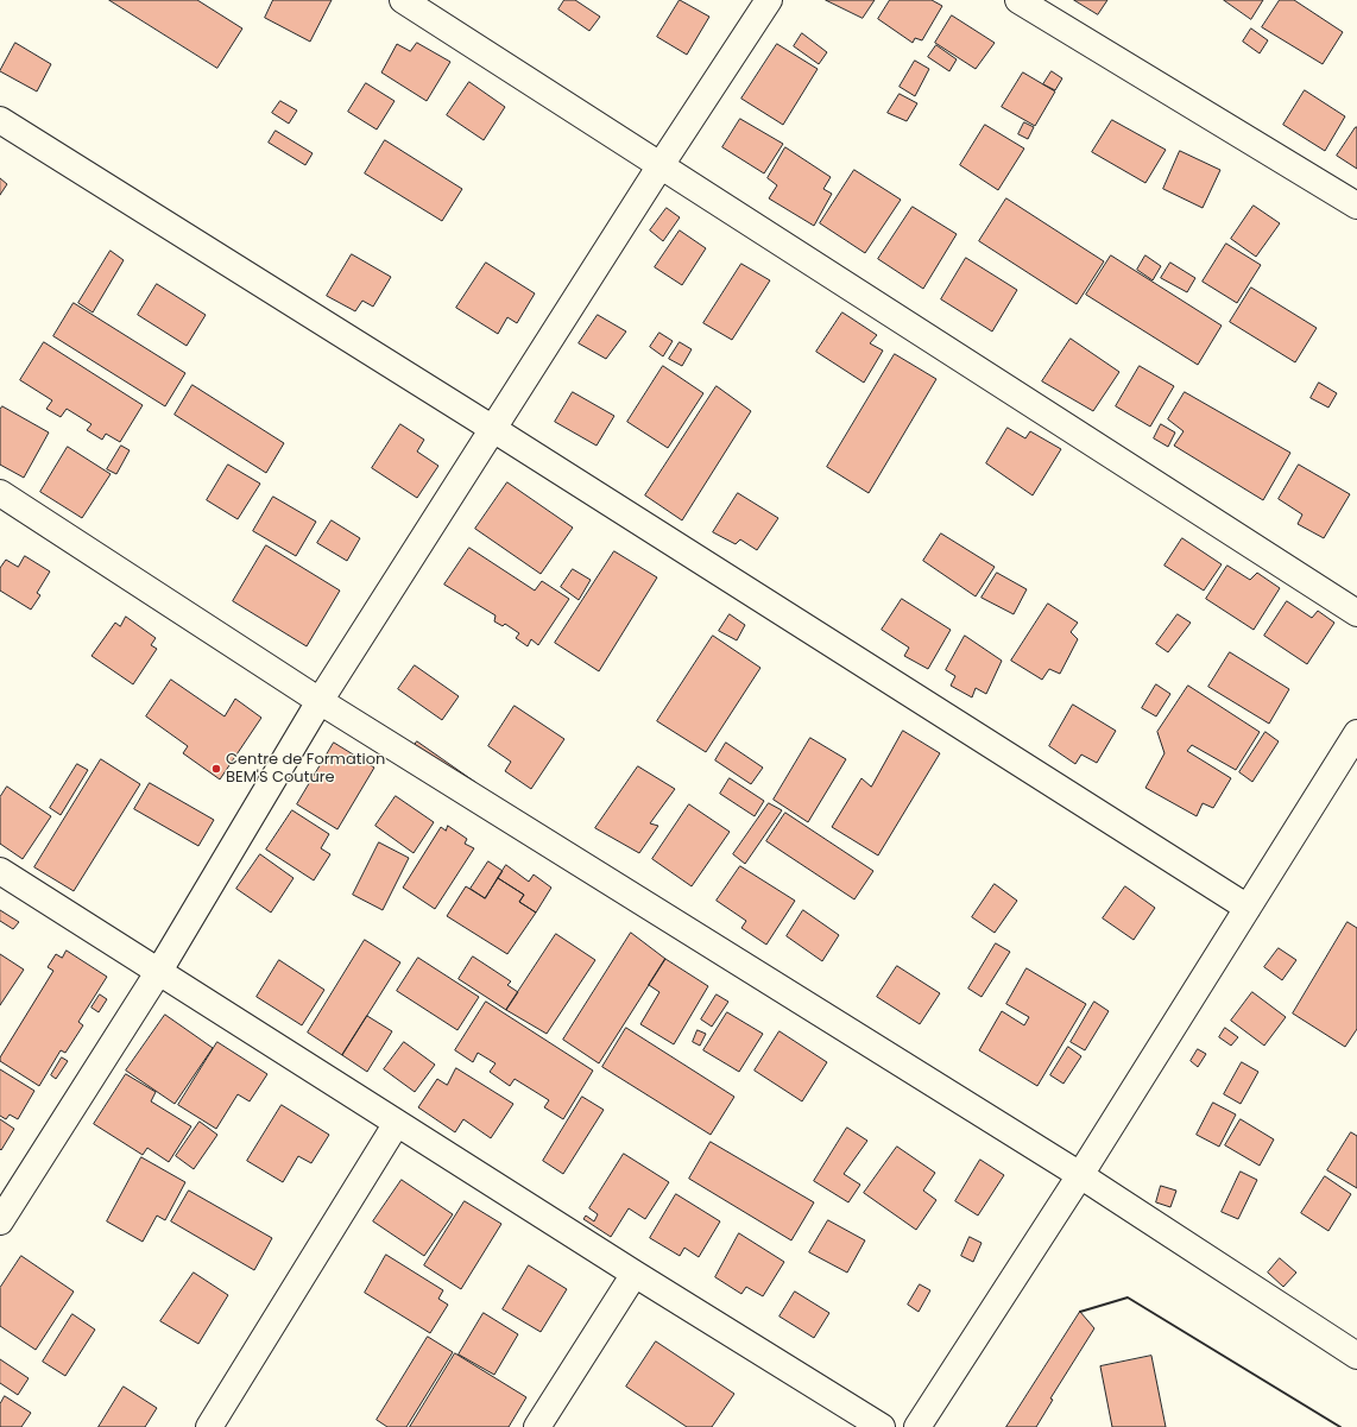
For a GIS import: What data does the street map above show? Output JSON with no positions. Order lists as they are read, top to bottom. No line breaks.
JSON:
{"places":["Centre de Formation BEM'S Couture"]}
